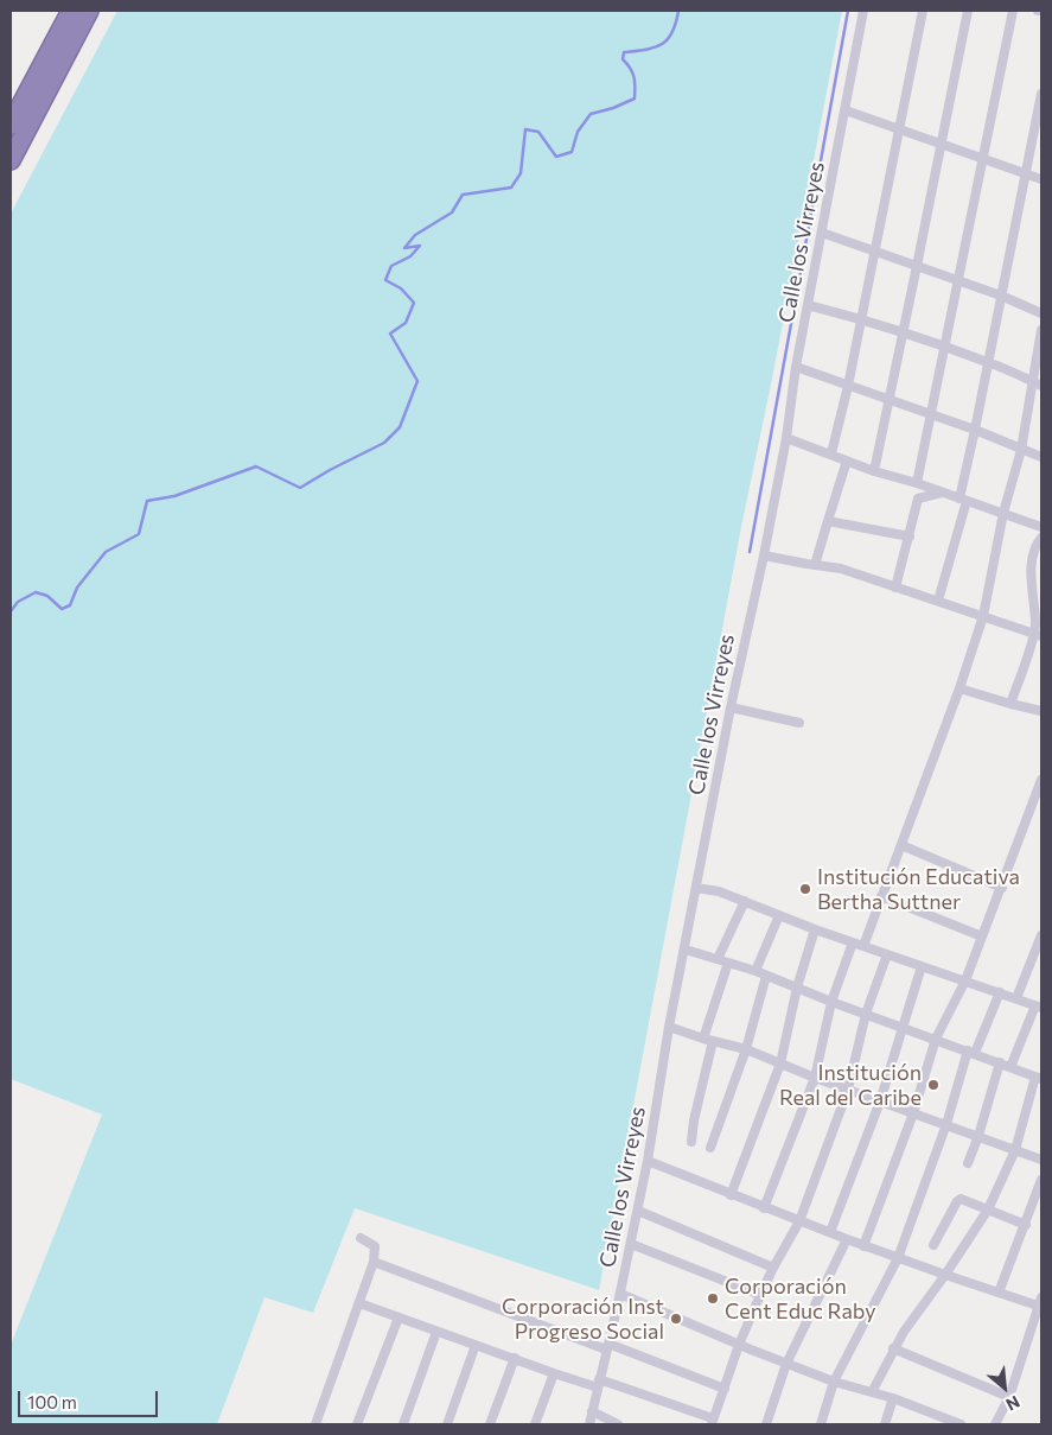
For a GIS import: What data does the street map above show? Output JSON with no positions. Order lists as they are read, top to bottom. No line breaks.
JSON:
{"streets":{"street":["Calle los Virreyes"]},"places":["Institución Educativa Bertha Suttner","Institución Real del Caribe","Corporación Cent Educ Raby","Corporación Inst Progreso Social"],"scale_bar":"100 m","north":"bottom right"}
